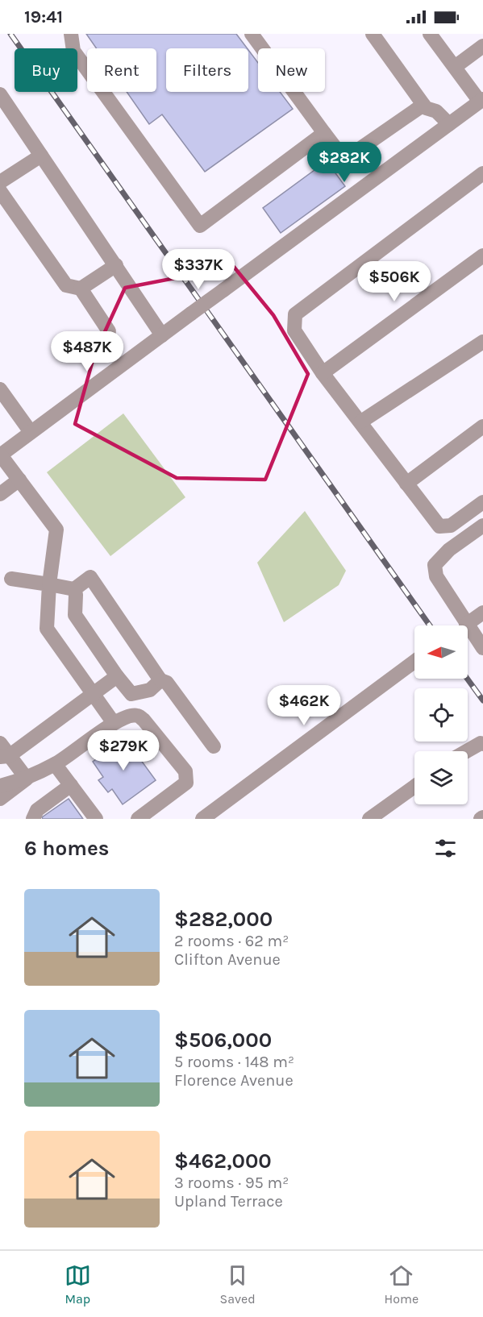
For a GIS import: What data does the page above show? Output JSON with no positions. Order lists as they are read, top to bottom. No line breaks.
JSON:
{"north":"left","page":{"status":"19:41","chip":["Buy","Rent","Filters","New"],"price":["$282K","$337K","$506K","$487K","$462K","$279K"],"heading":"6 homes","list":[{"name":"$282,000","note":"2 rooms · 62 m² · Clifton Avenue"},{"name":"$506,000","note":"5 rooms · 148 m² · Florence Avenue"},{"name":"$462,000","note":"3 rooms · 95 m² · Upland Terrace"}],"tabs":["Map","Saved","Home"]}}
